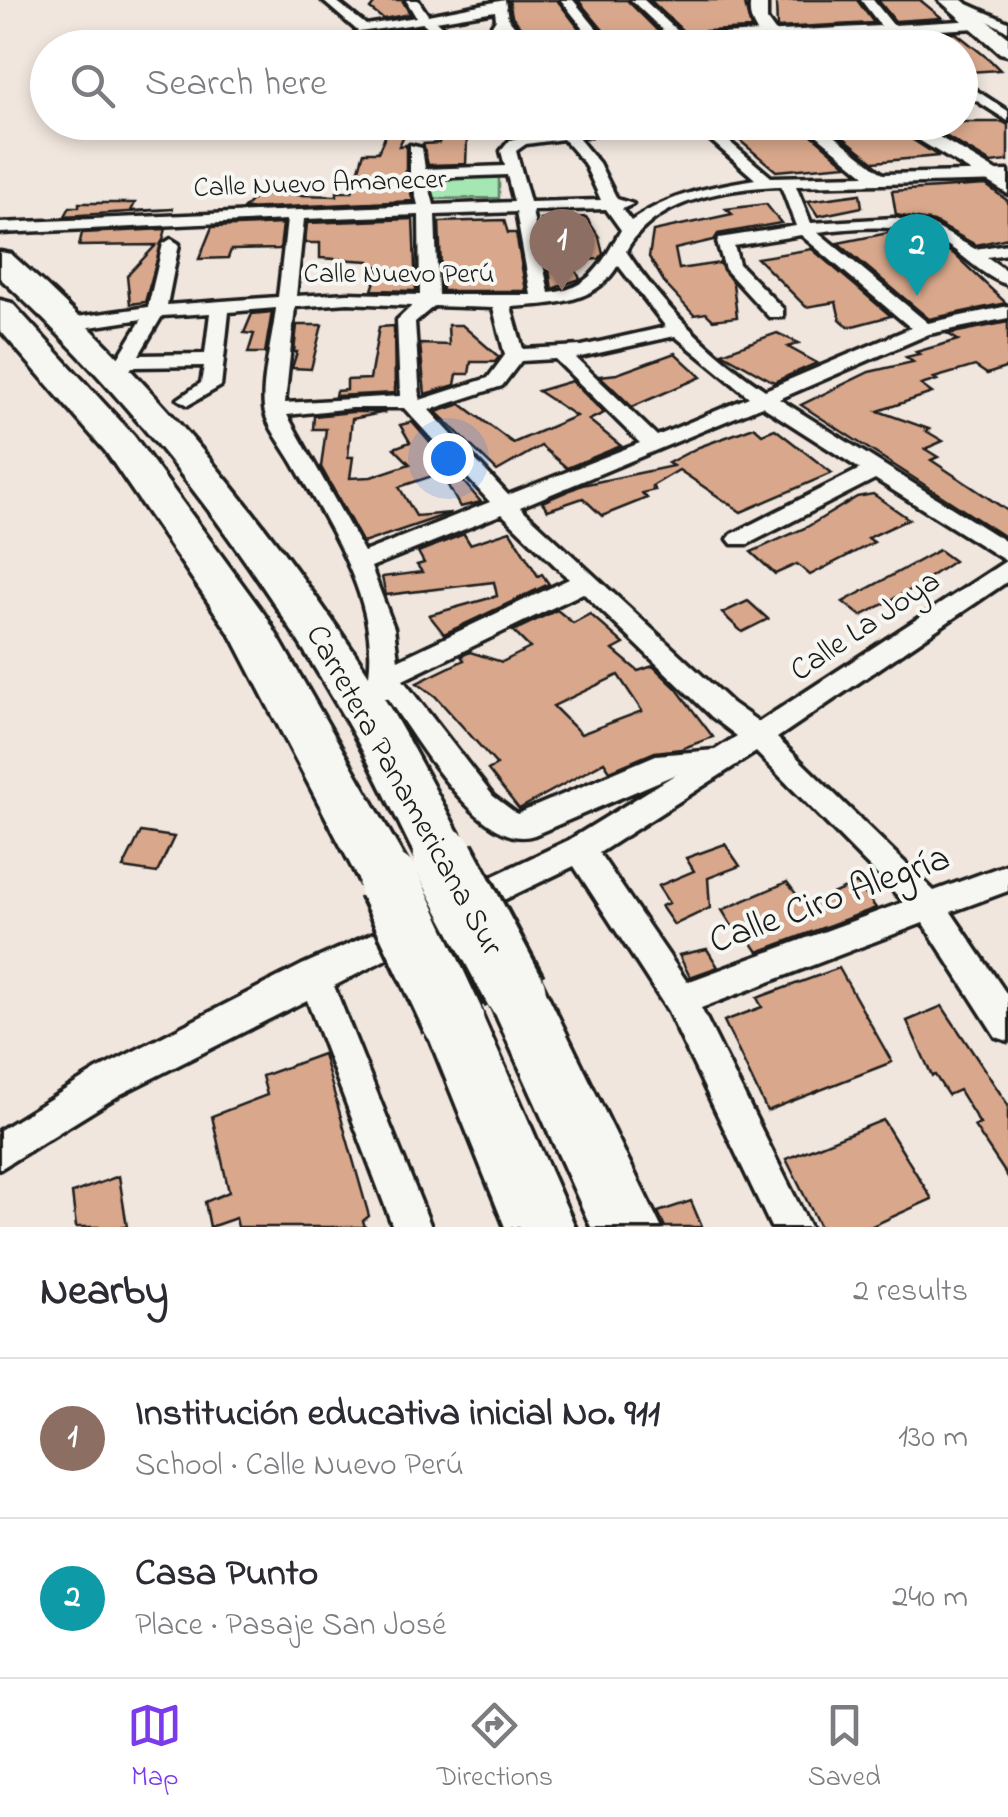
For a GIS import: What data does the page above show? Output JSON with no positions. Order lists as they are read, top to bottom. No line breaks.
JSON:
{"streets":{"highway":["Carretera Panamericana Sur"],"street":["Calle Nuevo Amanecer","Calle Nuevo Perú","Calle La Joya","Calle Ciro Alegría"]},"crossings":[["Calle Nuevo Amanecer","Calle Nuevo Perú"],["Calle Nuevo Perú","Carretera Panamericana Sur"]],"page":{"search":"Search here","pins":["1","2"],"heading":["Nearby","2 results"],"list":[{"mark":"1","name":"Institución educativa inicial No. 911","note":"School · Calle Nuevo Perú","value":"130 m"},{"mark":"2","name":"Casa Punto","note":"Place · Pasaje San José","value":"240 m"}],"nav":["Map","Directions","Saved"]}}
